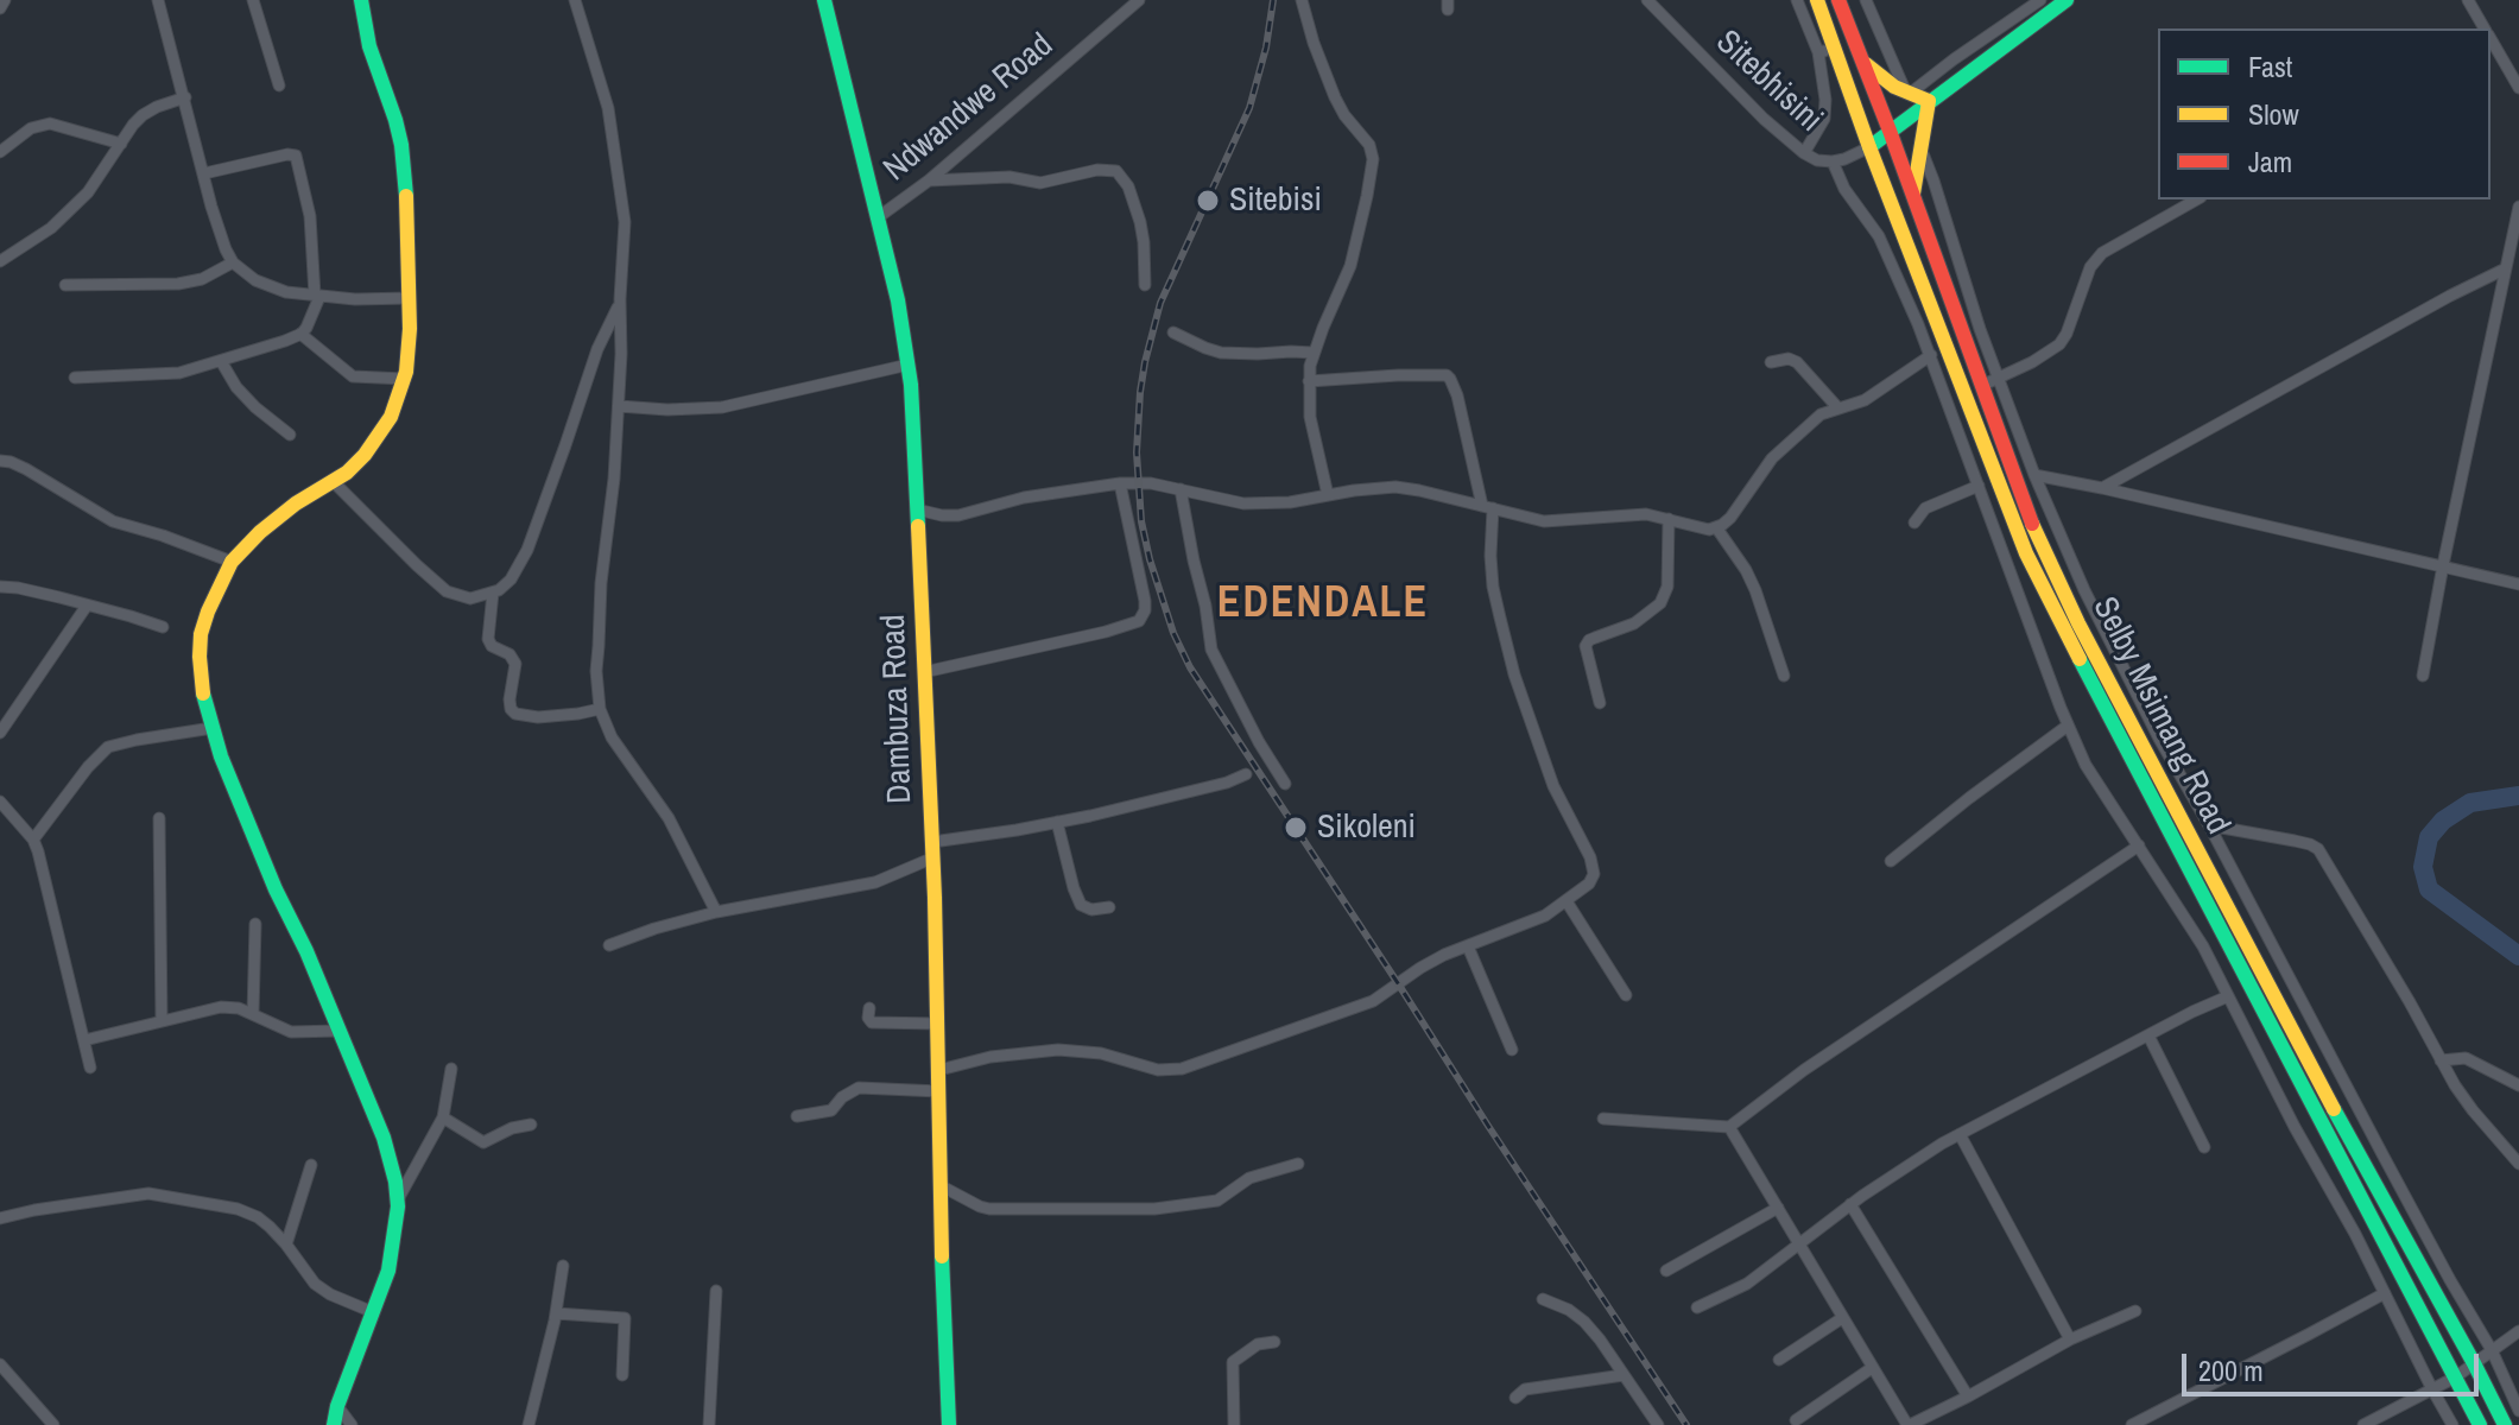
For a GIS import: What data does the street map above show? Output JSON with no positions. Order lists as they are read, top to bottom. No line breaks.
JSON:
{"streets":{"main road":["Dambuza Road","Selby Msimang Road"],"street":["Sitebhisini","Ndwandwe Road"]},"crossings":[["Sitebhisini","Selby Msimang Road"],["Ndwandwe Road","Dambuza Road"]],"districts":["EDENDALE"],"places":["Sitebisi","Sikoleni"],"legend":["Fast","Slow","Jam"],"scale_bar":"200 m"}
